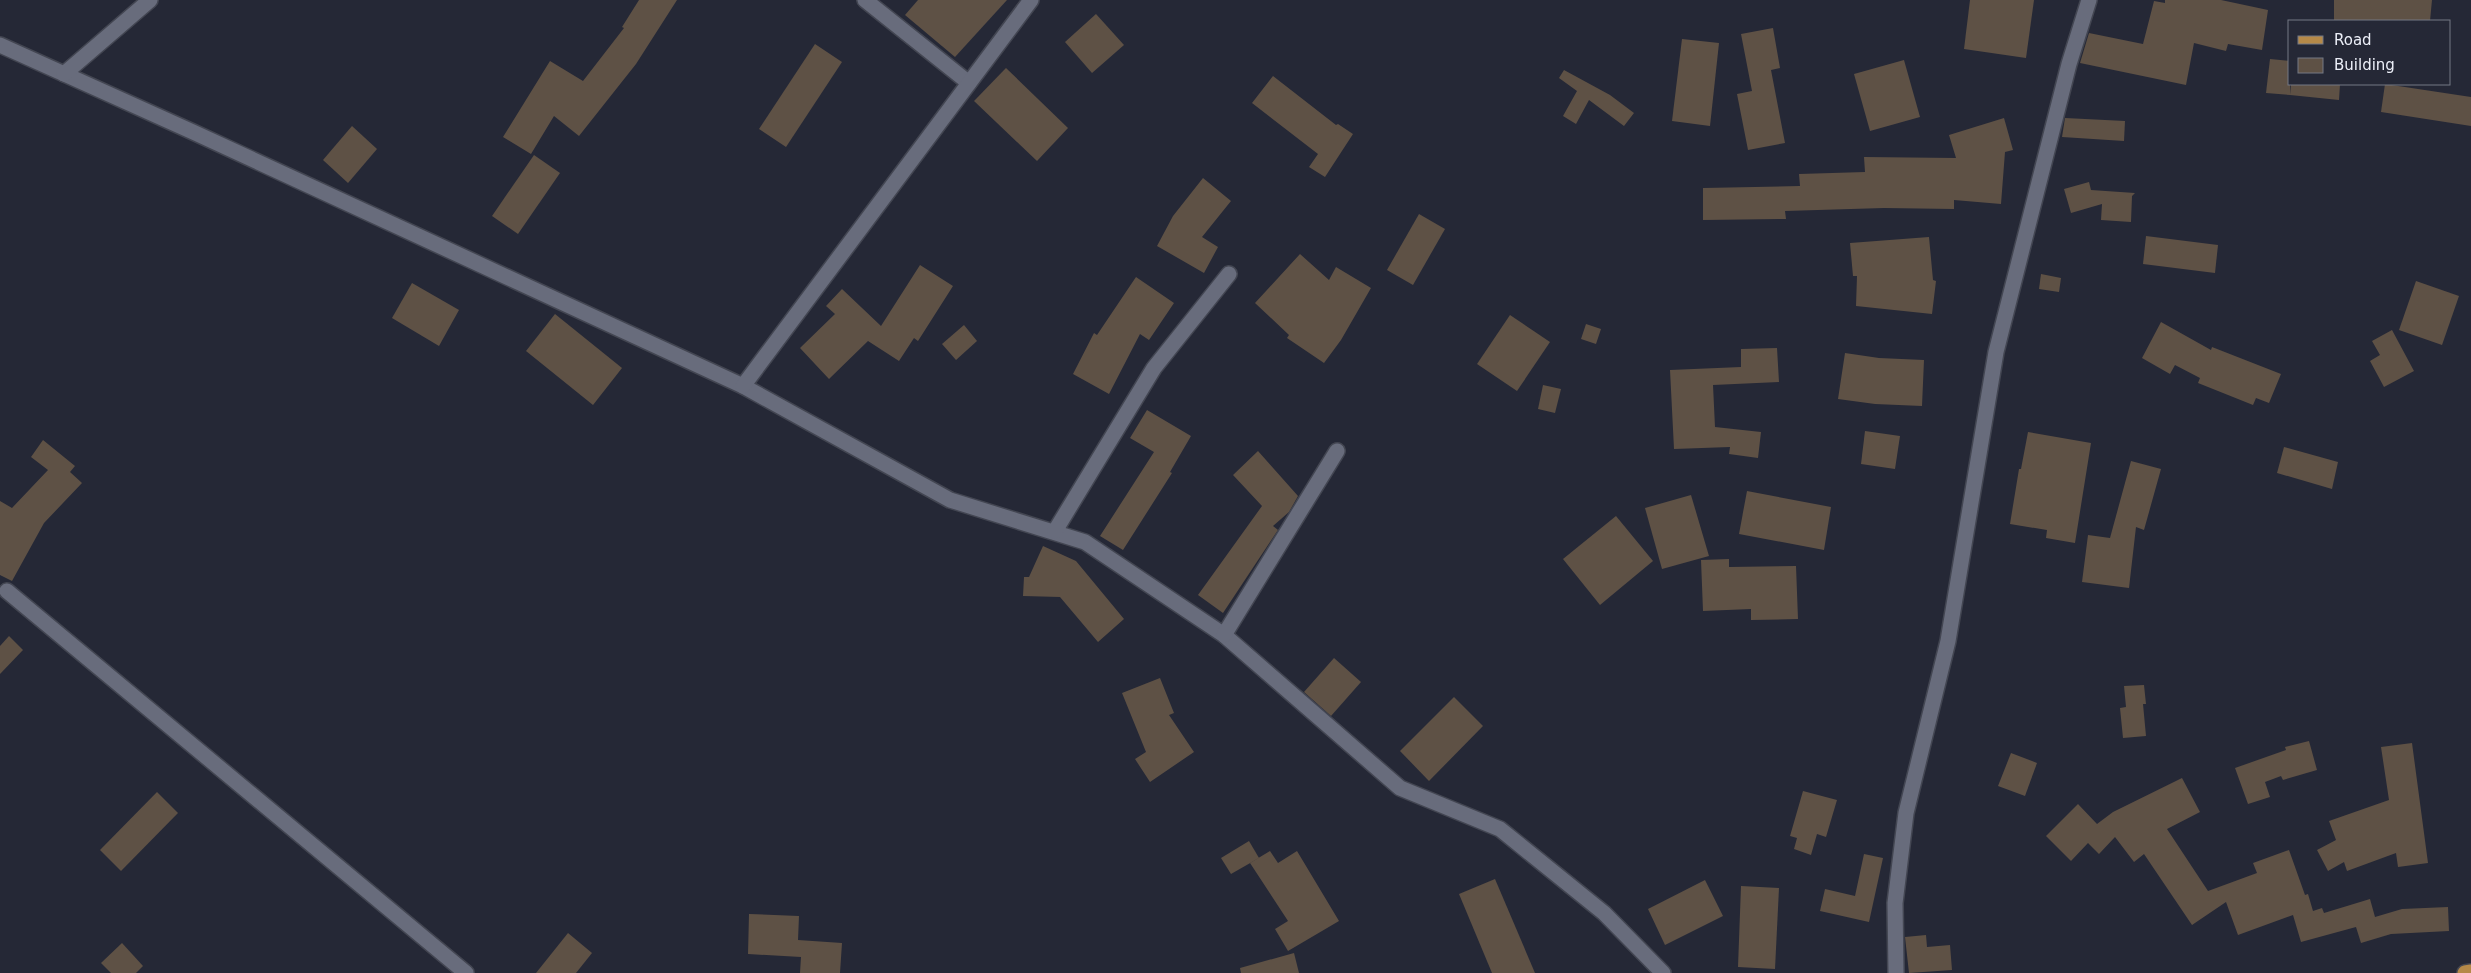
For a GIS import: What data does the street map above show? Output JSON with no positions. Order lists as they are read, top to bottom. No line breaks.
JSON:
{"legend":["Road","Building"]}
